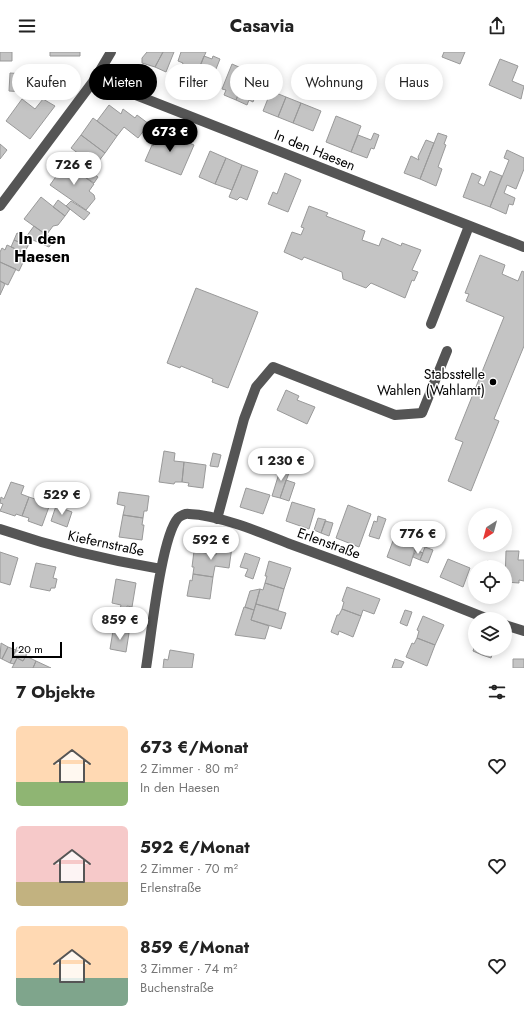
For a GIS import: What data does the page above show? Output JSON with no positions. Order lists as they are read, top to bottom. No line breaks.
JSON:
{"streets":{"street":["In den Haesen","Kiefernstraße","Erlenstraße"]},"crossings":[["Kiefernstraße","Erlenstraße"]],"districts":["In den Haesen"],"places":["Stabsstelle Wahlen (Wahlamt)"],"scale_bar":"20 m","north":"bottom left","page":{"header":"Casavia","chip":["Kaufen","Mieten","Filter","Neu","Wohnung","Haus"],"price":["673 €","726 €","1 230 €","529 €","776 €","592 €","859 €"],"scale":"20 m","heading":"7 Objekte","list":[{"name":"673 €/Monat","note":"2 Zimmer · 80 m² · In den Haesen"},{"name":"592 €/Monat","note":"2 Zimmer · 70 m² · Erlenstraße"},{"name":"859 €/Monat","note":"3 Zimmer · 74 m² · Buchenstraße"}]}}
